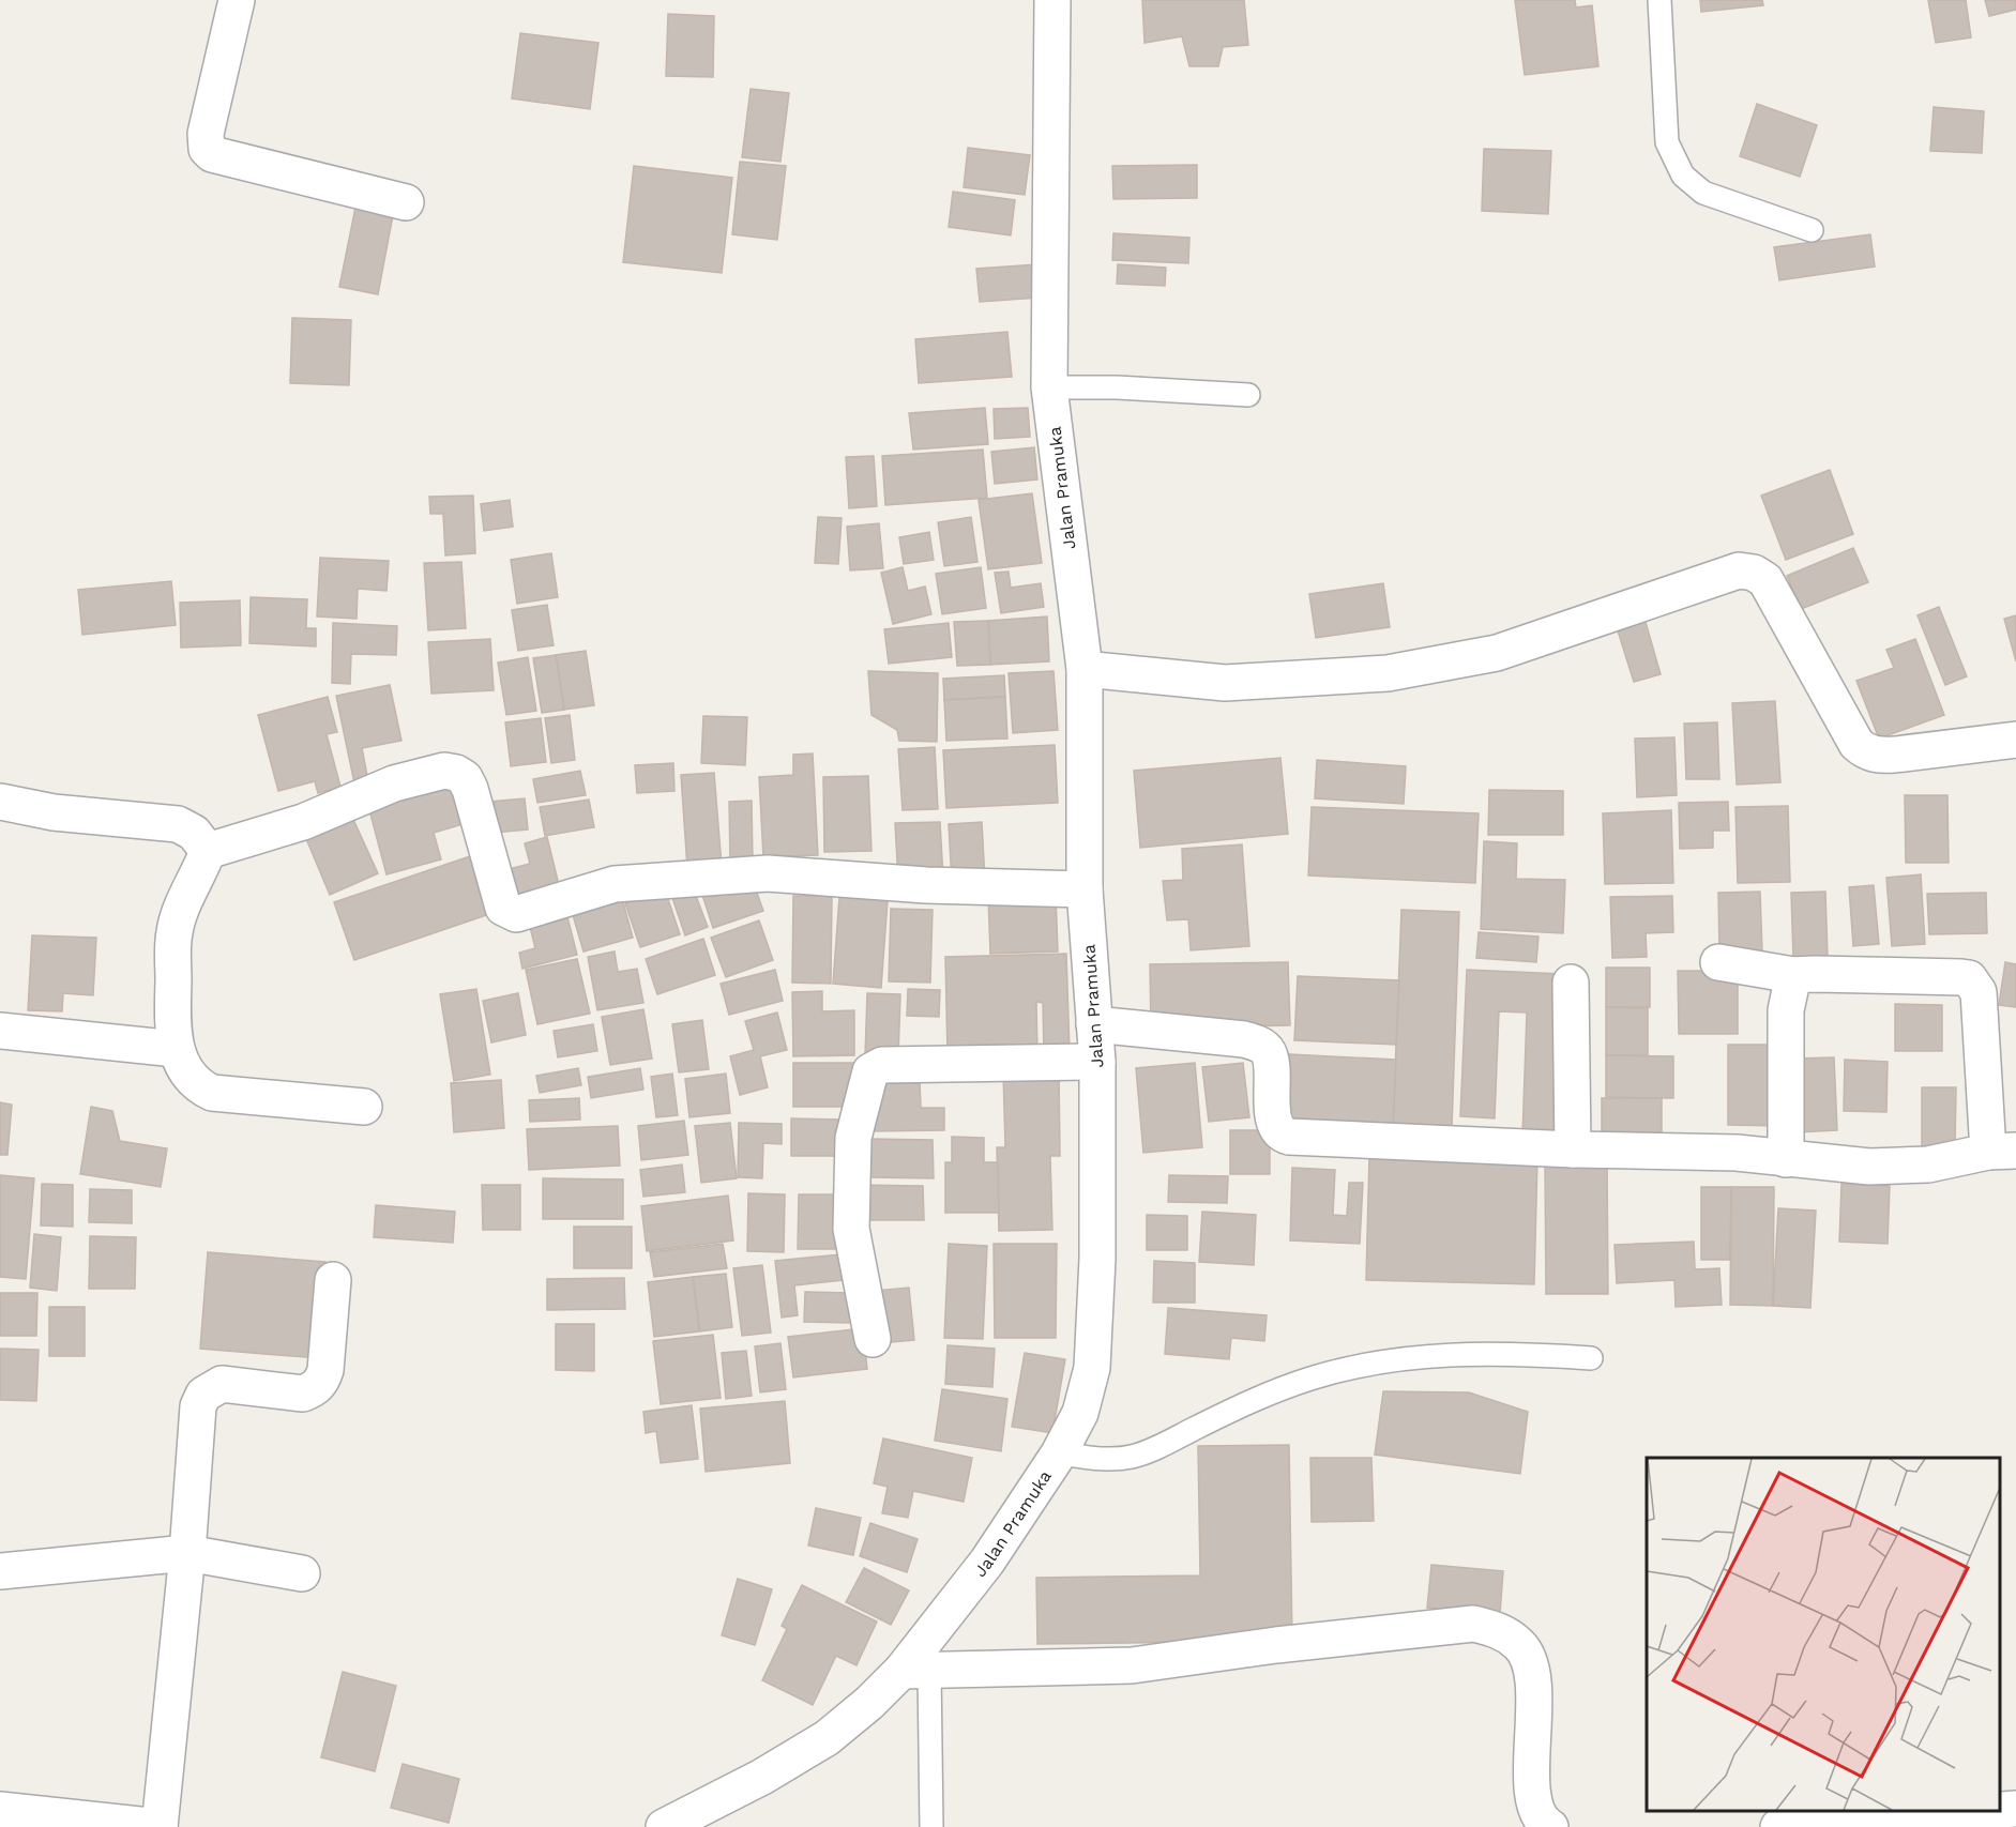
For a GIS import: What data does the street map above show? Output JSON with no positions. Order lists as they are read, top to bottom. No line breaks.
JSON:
{"streets":{"street":["Jalan Pramuka"]}}
